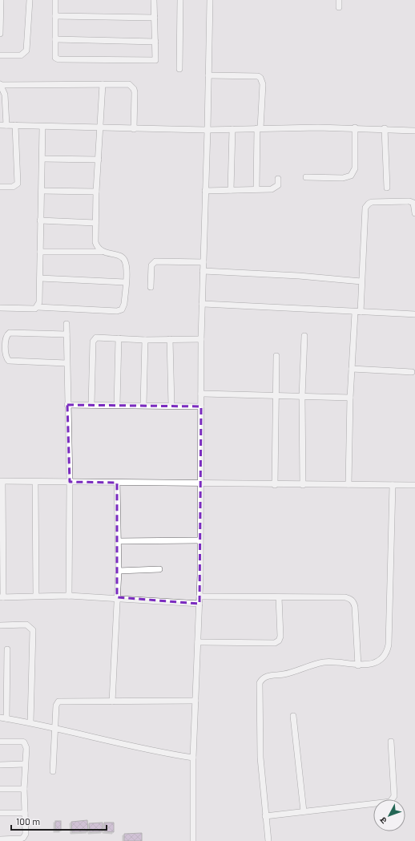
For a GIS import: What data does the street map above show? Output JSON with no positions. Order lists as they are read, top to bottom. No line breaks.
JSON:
{"scale_bar":"100 m","north":"bottom left"}
